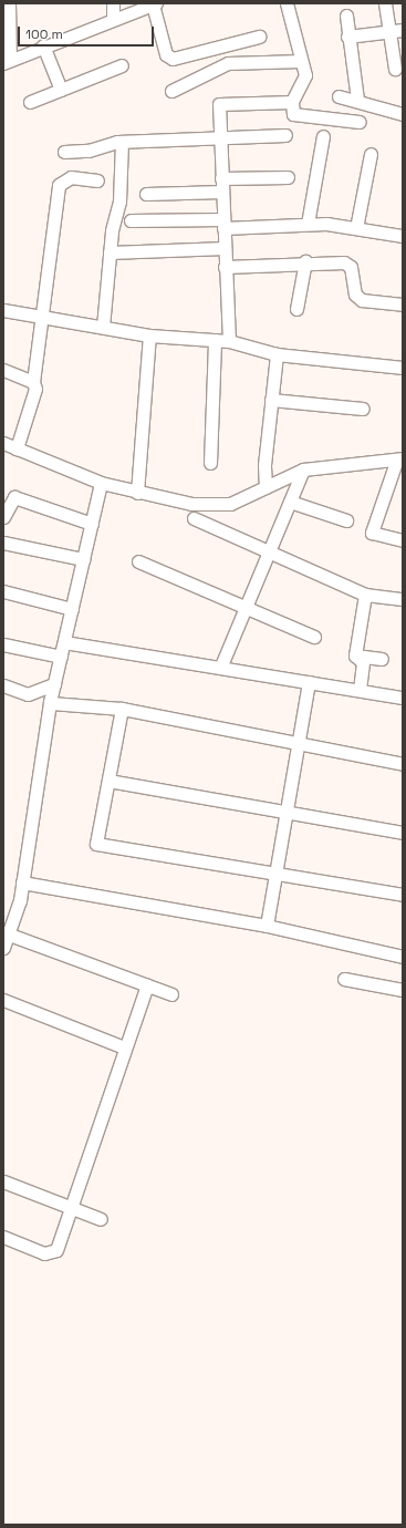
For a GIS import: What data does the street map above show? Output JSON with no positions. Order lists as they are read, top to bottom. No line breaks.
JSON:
{"scale_bar":"100 m"}
